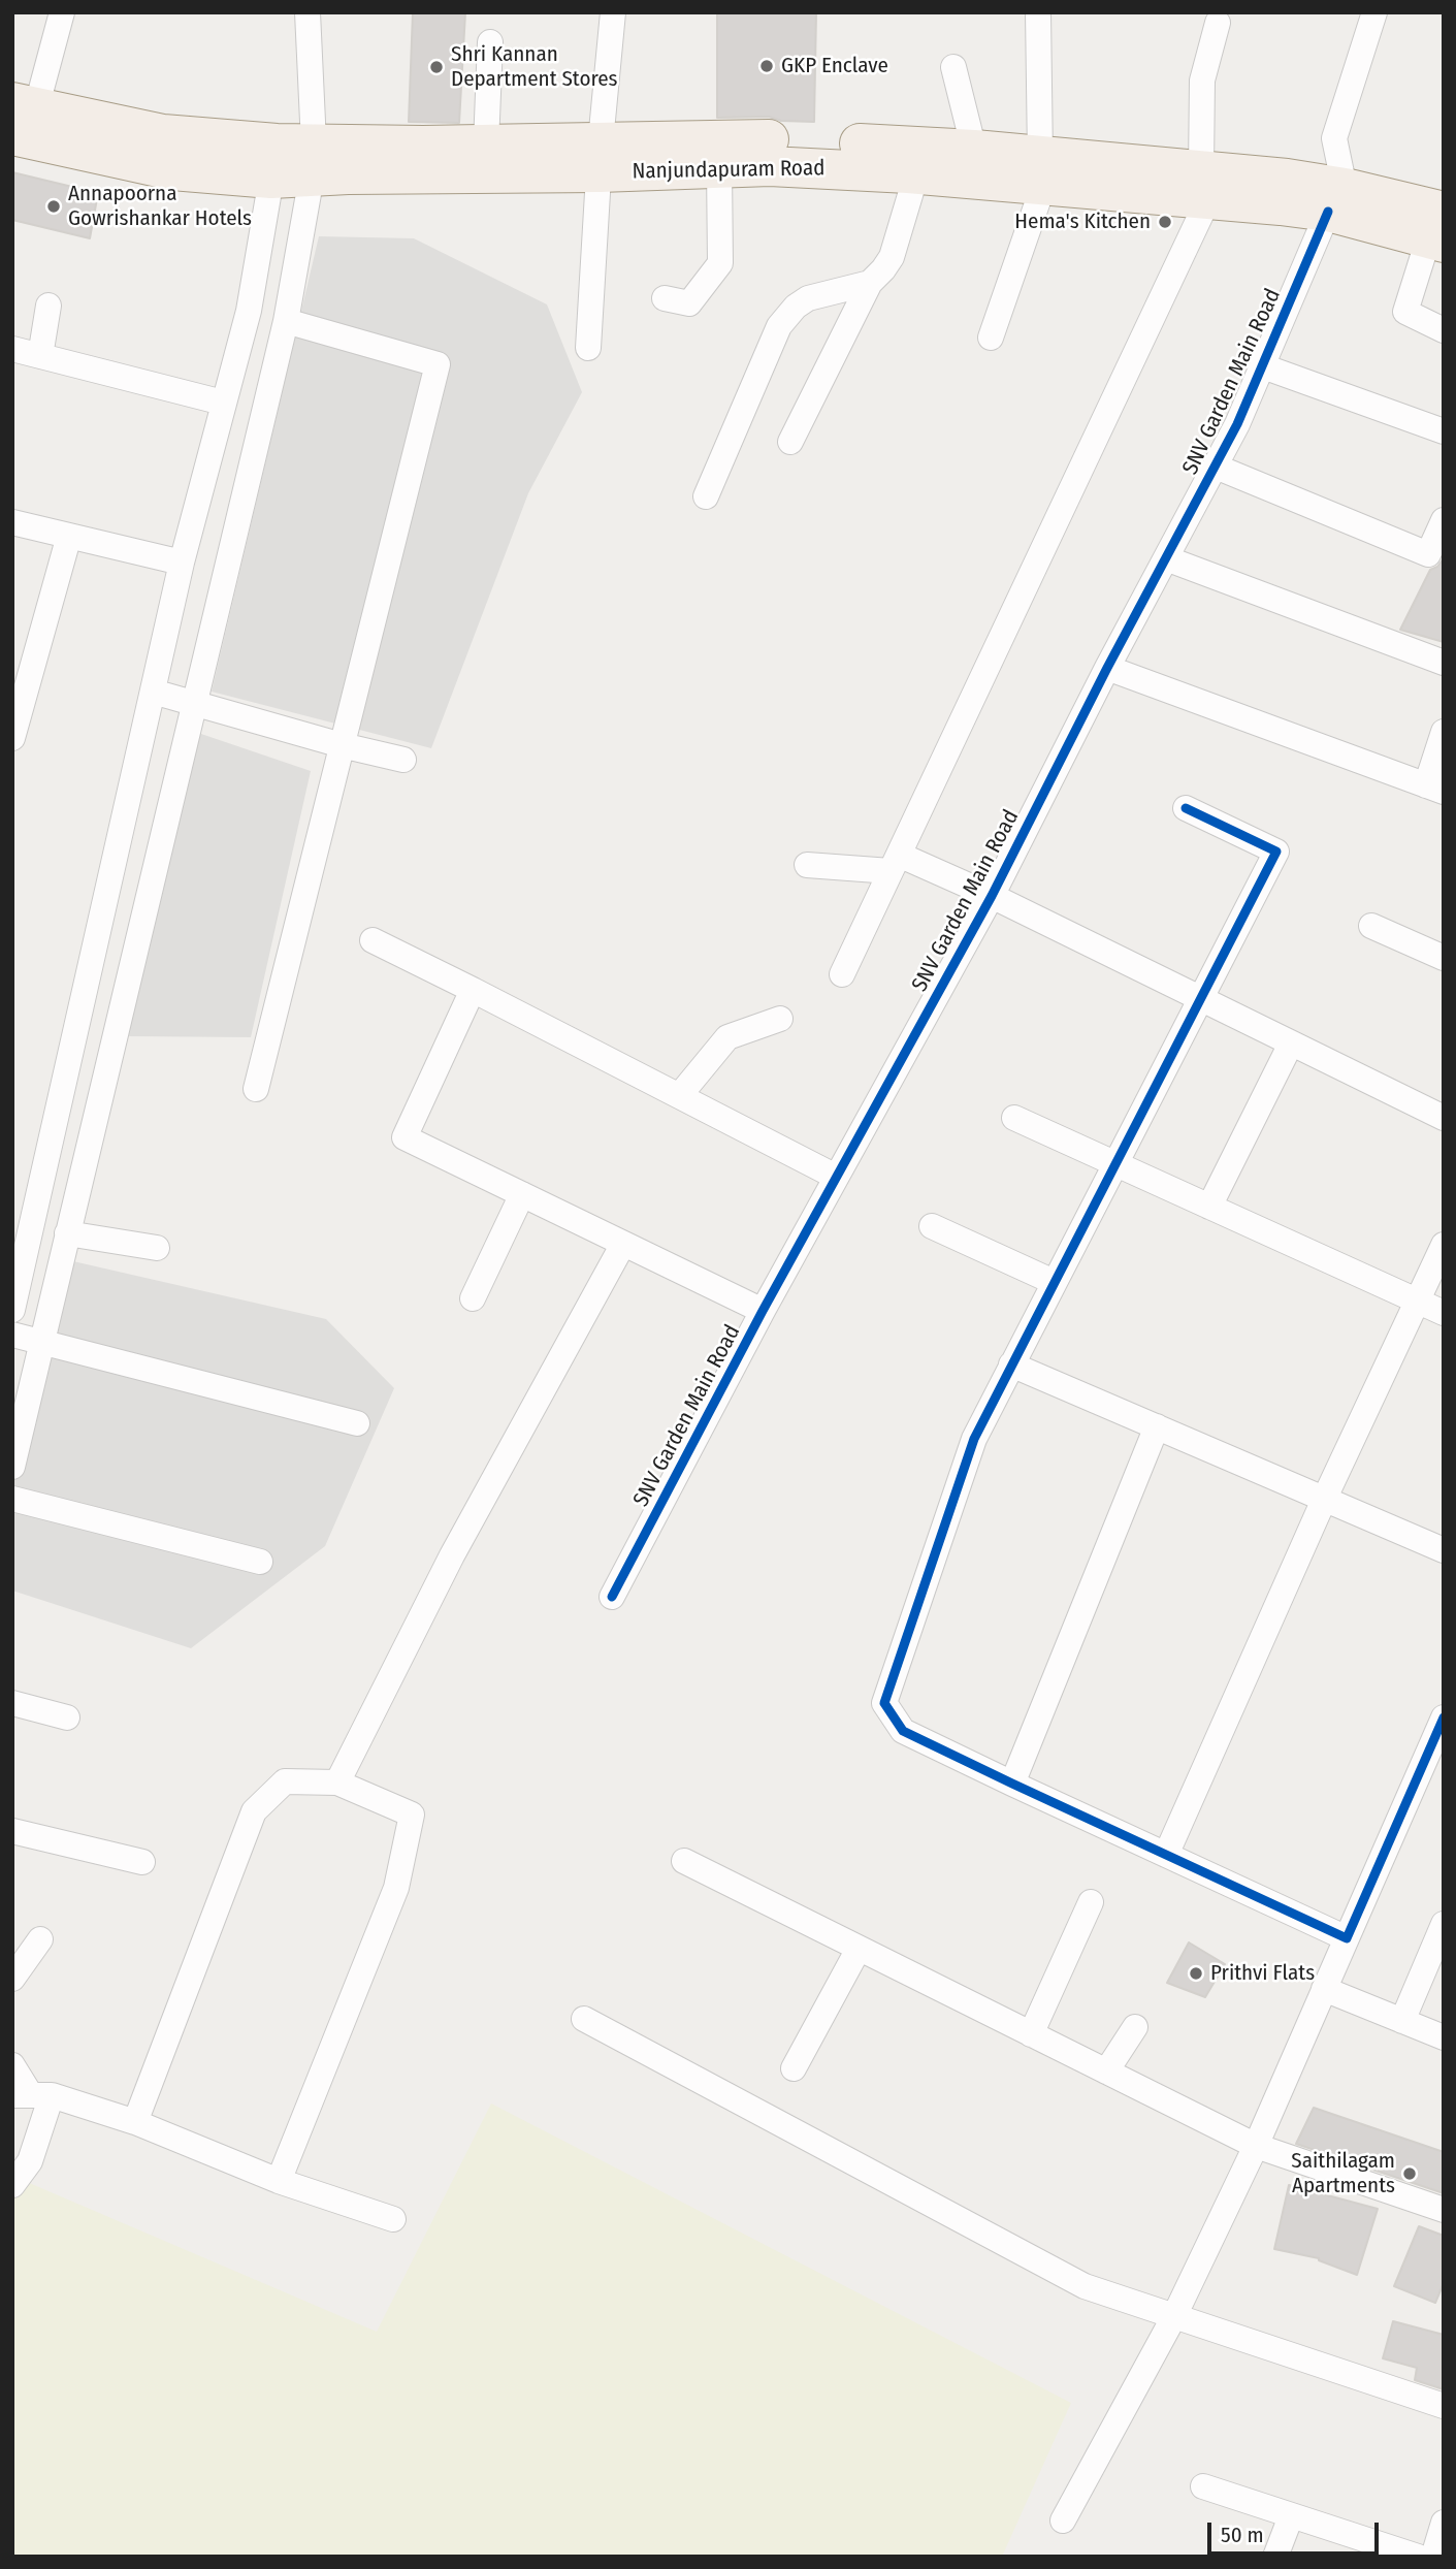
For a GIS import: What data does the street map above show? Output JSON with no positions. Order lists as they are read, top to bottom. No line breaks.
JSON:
{"streets":{"main road":["Nanjundapuram Road"],"street":["SNV Garden Main Road"]},"crossings":[["Nanjundapuram Road","SNV Garden Main Road"]],"places":["GKP Enclave","Shri Kannan Department Stores","Annapoorna Gowrishankar Hotels","Hema's Kitchen","Prithvi Flats","Saithilagam Apartments"],"scale_bar":"50 m"}
